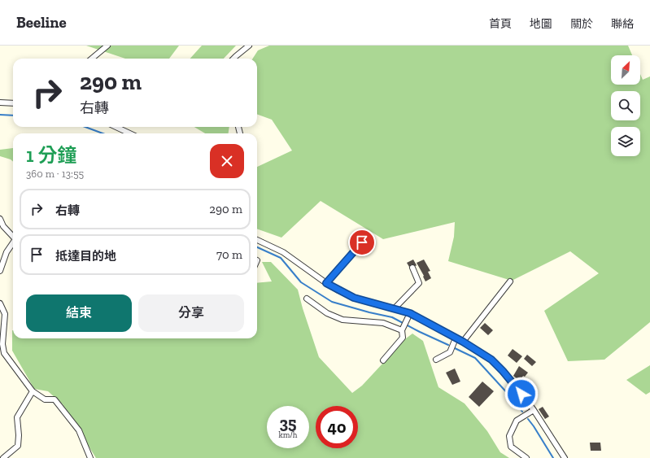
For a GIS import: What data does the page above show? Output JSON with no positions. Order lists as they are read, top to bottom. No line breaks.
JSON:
{"north":"top right","page":{"header":"Beeline","nav":["首頁","地圖","關於","聯絡"],"turn":["290 m","右轉"],"heading":["1 分鐘","360 m · 13:55"],"list":[{"name":"右轉","value":"290 m"},{"name":"抵達目的地","value":"70 m"}],"buttons":["結束","分享"],"speed":"35 km/h","limit":"40"}}
